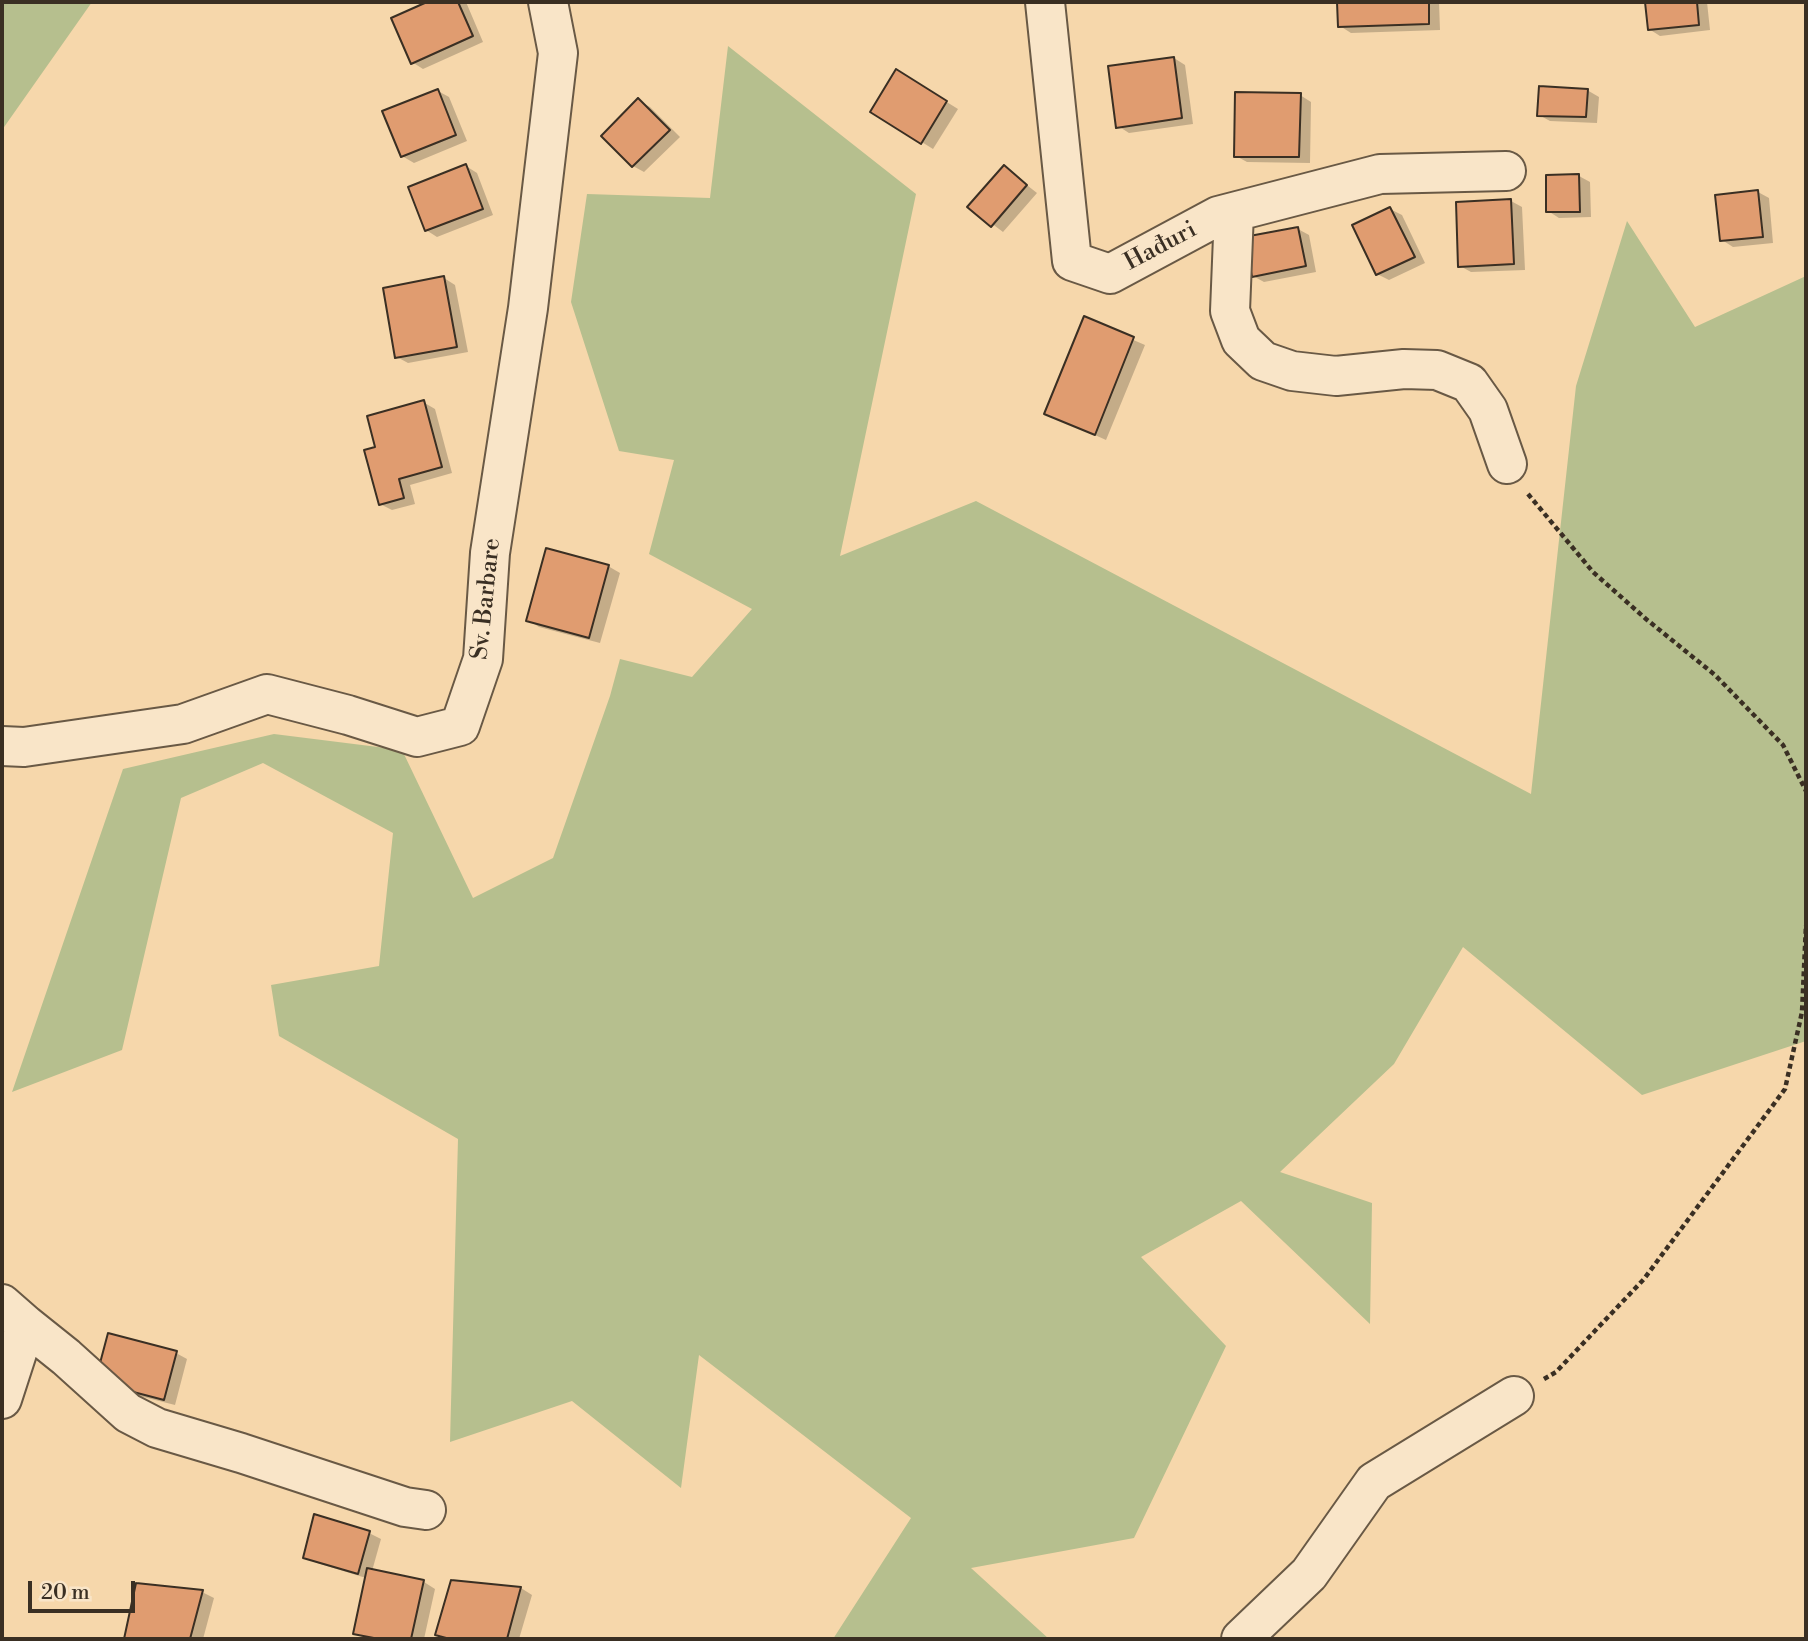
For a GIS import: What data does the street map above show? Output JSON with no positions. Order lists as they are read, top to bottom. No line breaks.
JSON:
{"streets":{"street":["Hađuri","Sv. Barbare"]},"scale_bar":"20 m"}
